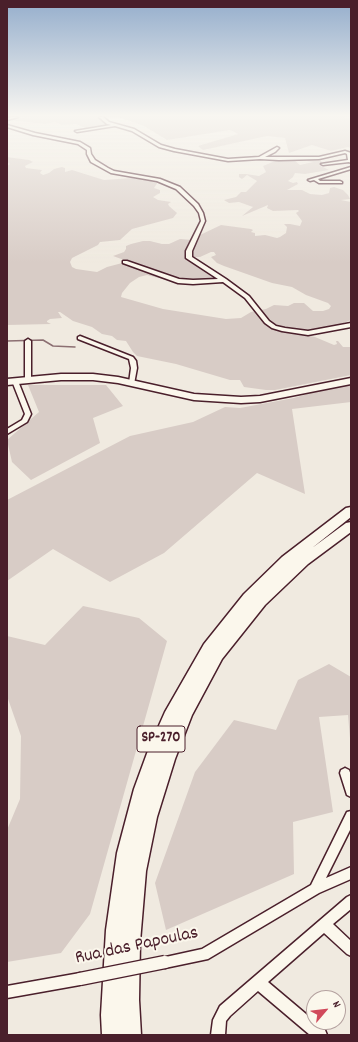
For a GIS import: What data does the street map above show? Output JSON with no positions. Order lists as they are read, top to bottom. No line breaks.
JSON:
{"streets":{"highway":["SP-270"],"street":["Rua das Papoulas"]},"north":"top right"}
